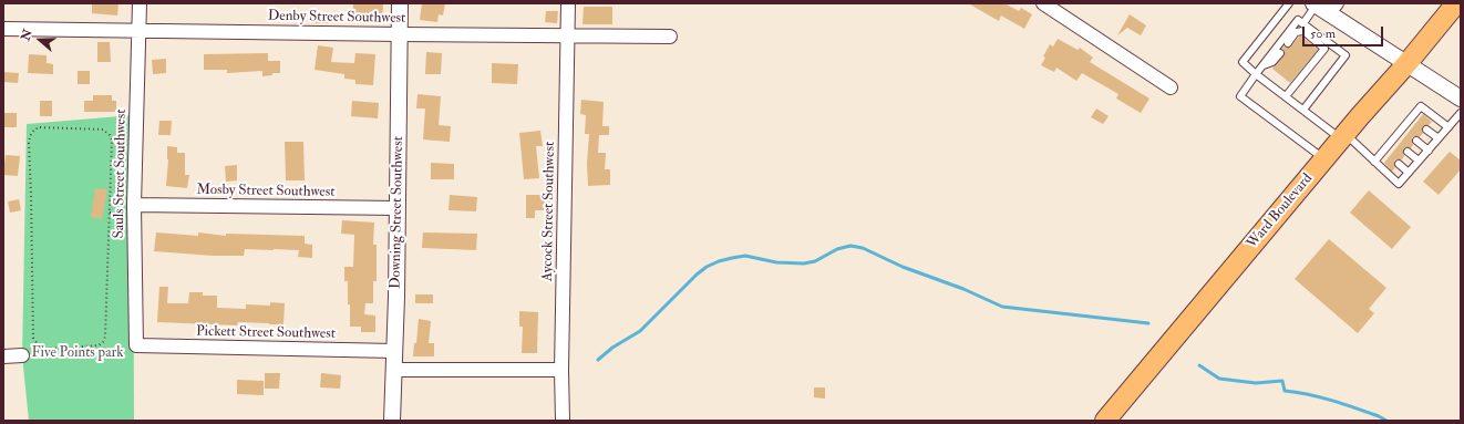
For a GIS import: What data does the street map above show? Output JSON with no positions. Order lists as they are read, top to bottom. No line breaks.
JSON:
{"streets":{"main road":["Ward Boulevard"],"street":["Denby Street Southwest","Sauls Street Southwest","Mosby Street Southwest","Aycock Street Southwest","Downing Street Southwest","Pickett Street Southwest"]},"crossings":[["Denby Street Southwest","Sauls Street Southwest"],["Denby Street Southwest","Aycock Street Southwest"],["Denby Street Southwest","Downing Street Southwest"],["Sauls Street Southwest","Mosby Street Southwest"],["Sauls Street Southwest","Pickett Street Southwest"],["Mosby Street Southwest","Downing Street Southwest"],["Downing Street Southwest","Pickett Street Southwest"]],"parks":["Five Points park"],"scale_bar":"50 m","north":"left"}
